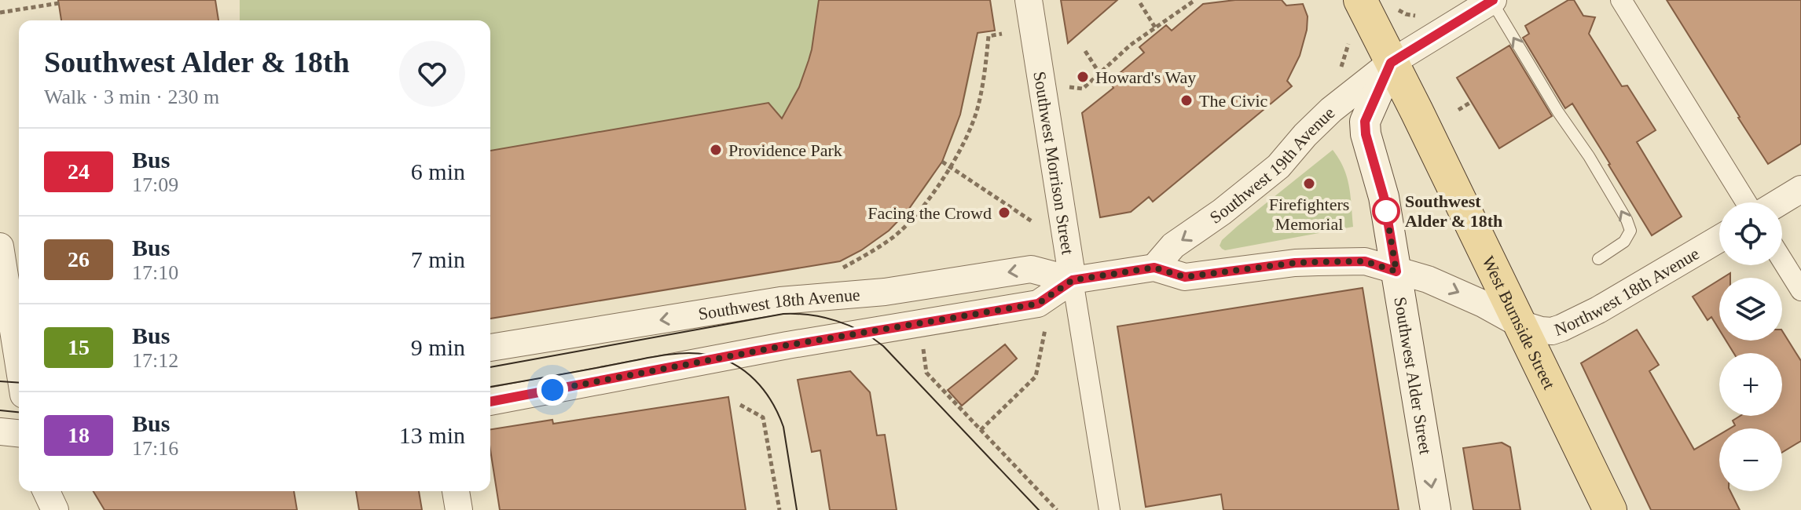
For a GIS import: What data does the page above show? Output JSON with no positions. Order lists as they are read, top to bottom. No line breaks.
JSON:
{"streets":{"main road":["West Burnside Street","Southwest Alder Street"],"street":["Southwest Morrison Street","Southwest 19th Avenue","Northwest 18th Avenue","Southwest 18th Avenue"]},"crossings":[["Southwest Morrison Street","Southwest 18th Avenue"],["Southwest 19th Avenue","Southwest 18th Avenue"],["Southwest 19th Avenue","West Burnside Street"],["Southwest 19th Avenue","Southwest Alder Street"],["Northwest 18th Avenue","Southwest 18th Avenue"],["Northwest 18th Avenue","West Burnside Street"],["Southwest 18th Avenue","West Burnside Street"],["Southwest 18th Avenue","Southwest Alder Street"],["West Burnside Street","Southwest Alder Street"]],"one_way":["Southwest 19th Avenue","Southwest Alder Street"],"places":["Howard's Way","The Civic","Providence Park","Firefighters Memorial","Southwest Alder & 18th","Facing the Crowd"],"lines":["bus line 24"],"page":{"heading":["Southwest Alder & 18th","Walk · 3 min · 230 m"],"list":[{"mark":"24","name":"Bus","note":"17:09","value":"6 min"},{"mark":"26","name":"Bus","note":"17:10","value":"7 min"},{"mark":"15","name":"Bus","note":"17:12","value":"9 min"},{"mark":"18","name":"Bus","note":"17:16","value":"13 min"}],"map_buttons":["+","−"]}}
